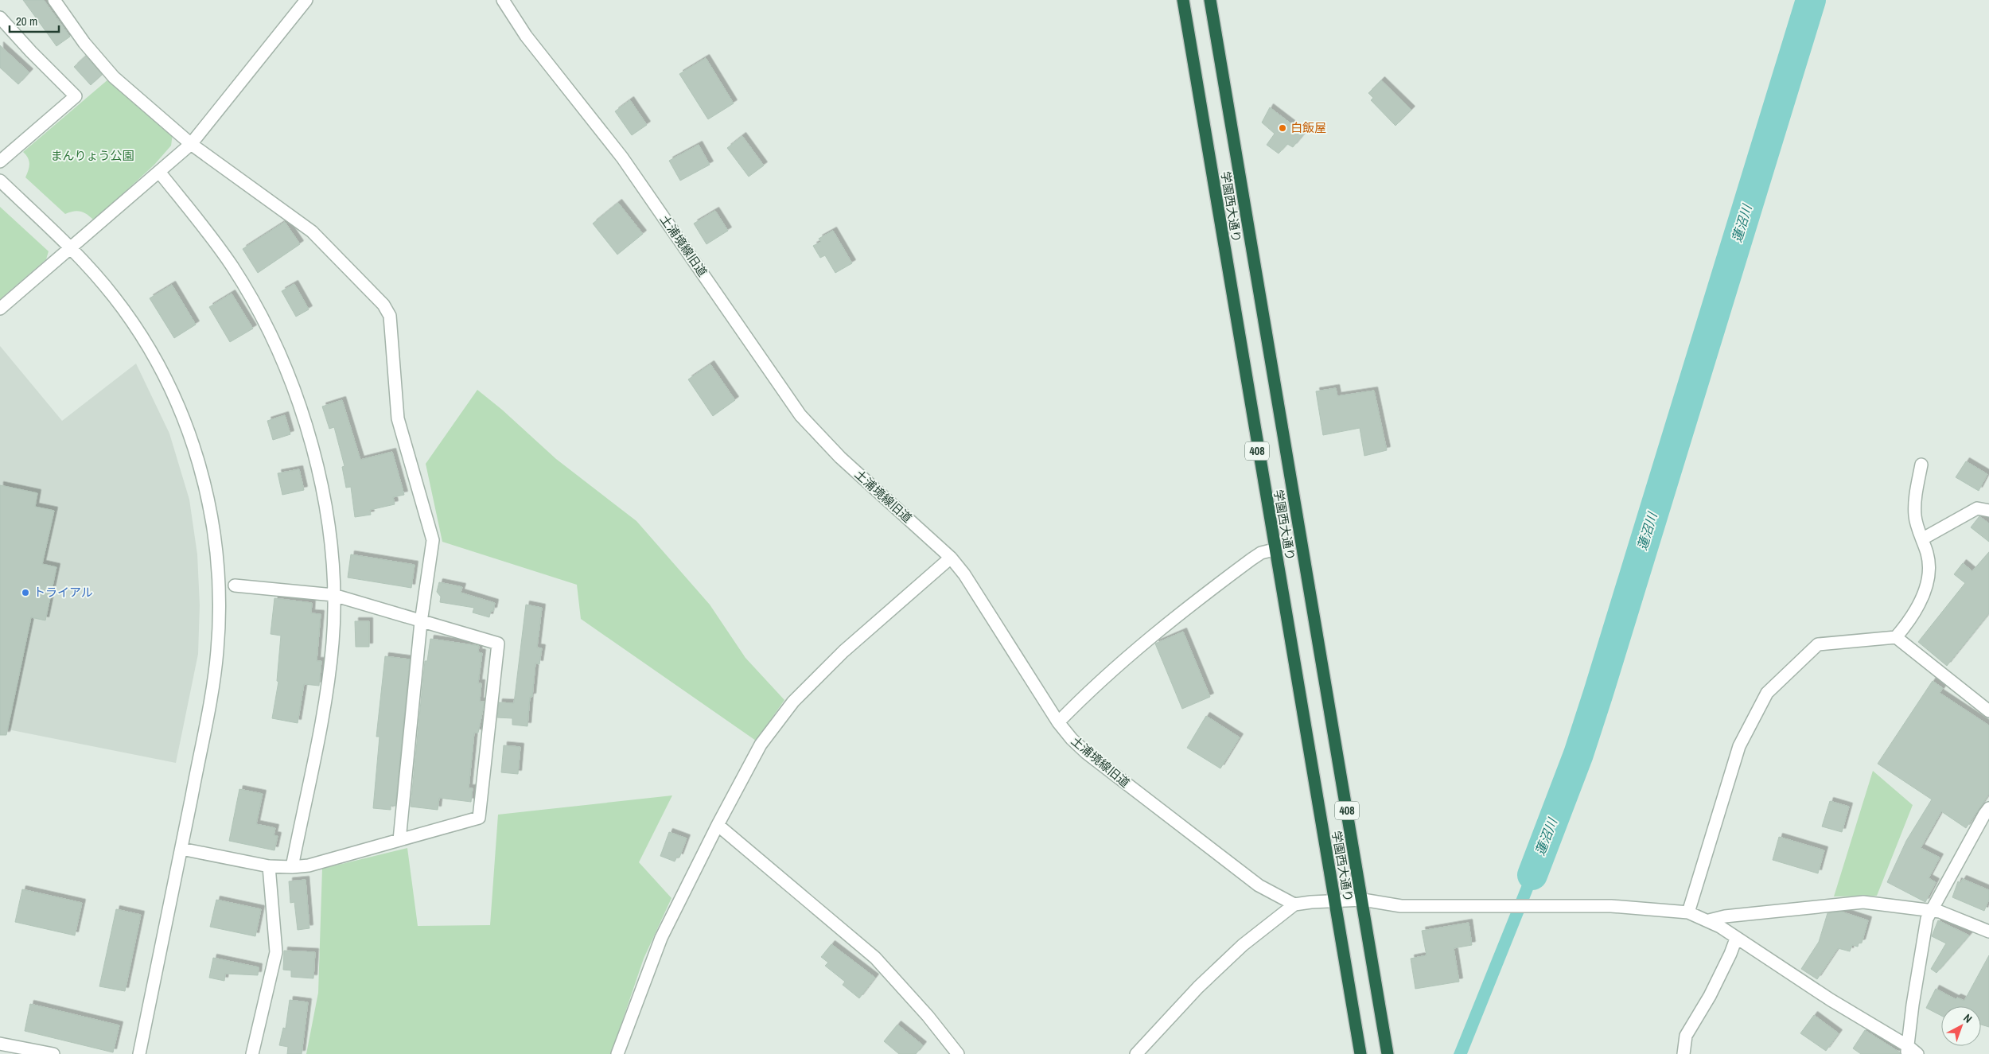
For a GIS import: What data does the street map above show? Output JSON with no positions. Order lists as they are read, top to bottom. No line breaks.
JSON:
{"streets":{"highway":["学園西大通り","408"],"street":["土浦境線旧道"]},"water":["蓮沼川"],"parks":["まんりょう公園"],"places":["白飯屋","トライアル"],"scale_bar":"20 m","north":"top right"}
